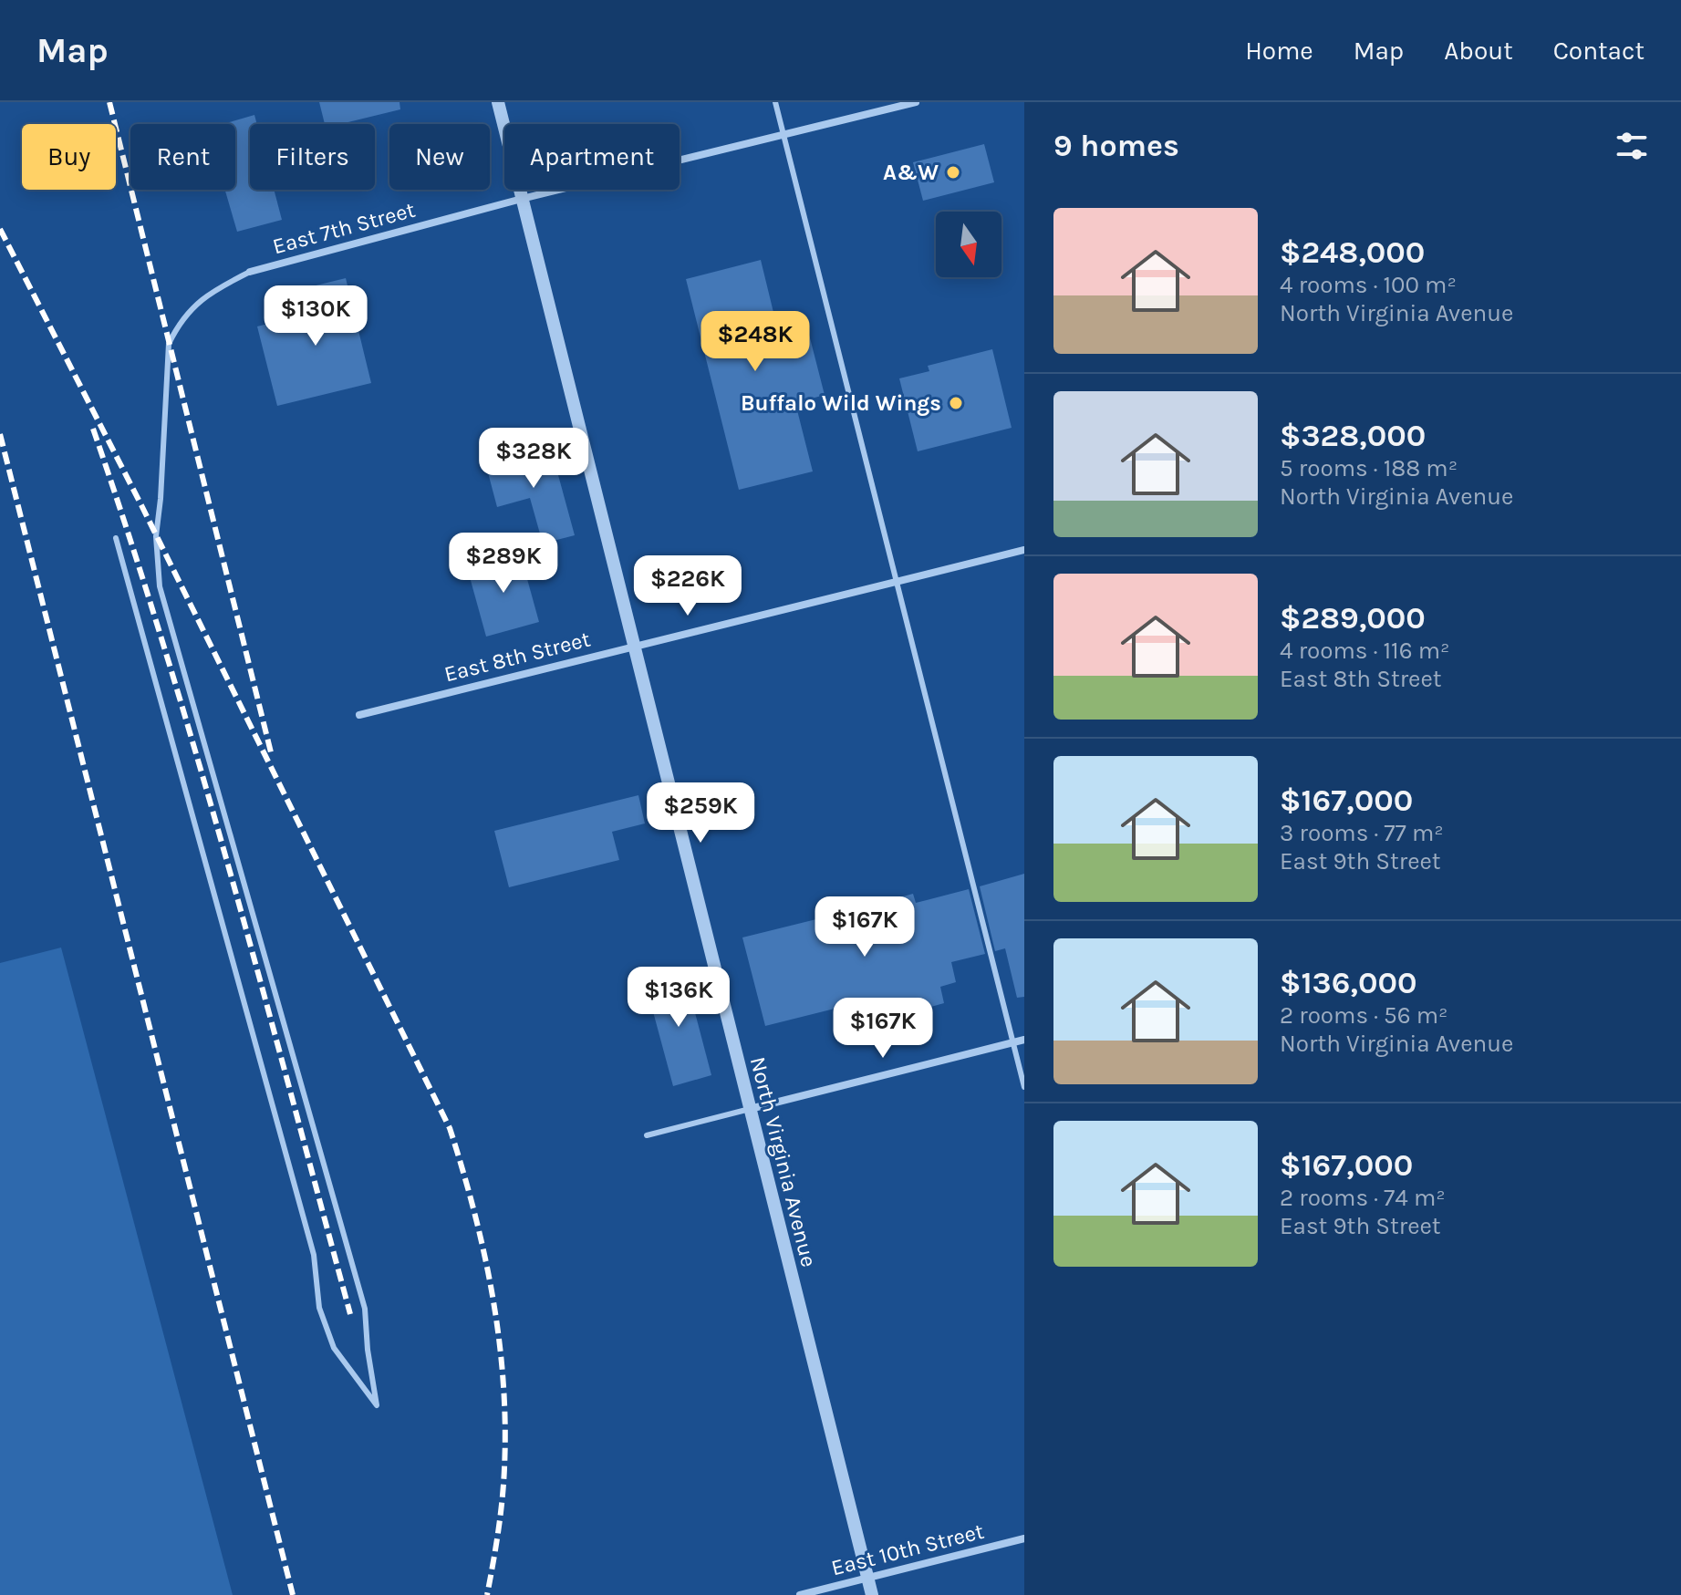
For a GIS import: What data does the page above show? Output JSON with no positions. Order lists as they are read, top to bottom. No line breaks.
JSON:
{"streets":{"street":["East 7th Street","East 8th Street","North Virginia Avenue","East 10th Street"]},"crossings":[["East 7th Street","North Virginia Avenue"],["East 8th Street","North Virginia Avenue"],["North Virginia Avenue","East 10th Street"]],"places":["A&W","Buffalo Wild Wings"],"north":"bottom","page":{"header":"Map","nav":["Home","Map","About","Contact"],"heading":"9 homes","chip":["Buy","Rent","Filters","New","Apartment"],"list":[{"name":"$248,000","note":"4 rooms · 100 m² · North Virginia Avenue"},{"name":"$328,000","note":"5 rooms · 188 m² · North Virginia Avenue"},{"name":"$289,000","note":"4 rooms · 116 m² · East 8th Street"},{"name":"$167,000","note":"3 rooms · 77 m² · East 9th Street"},{"name":"$136,000","note":"2 rooms · 56 m² · North Virginia Avenue"},{"name":"$167,000","note":"2 rooms · 74 m² · East 9th Street"}],"price":["$130K","$248K","$328K","$289K","$226K","$259K","$167K","$136K","$167K"]}}
